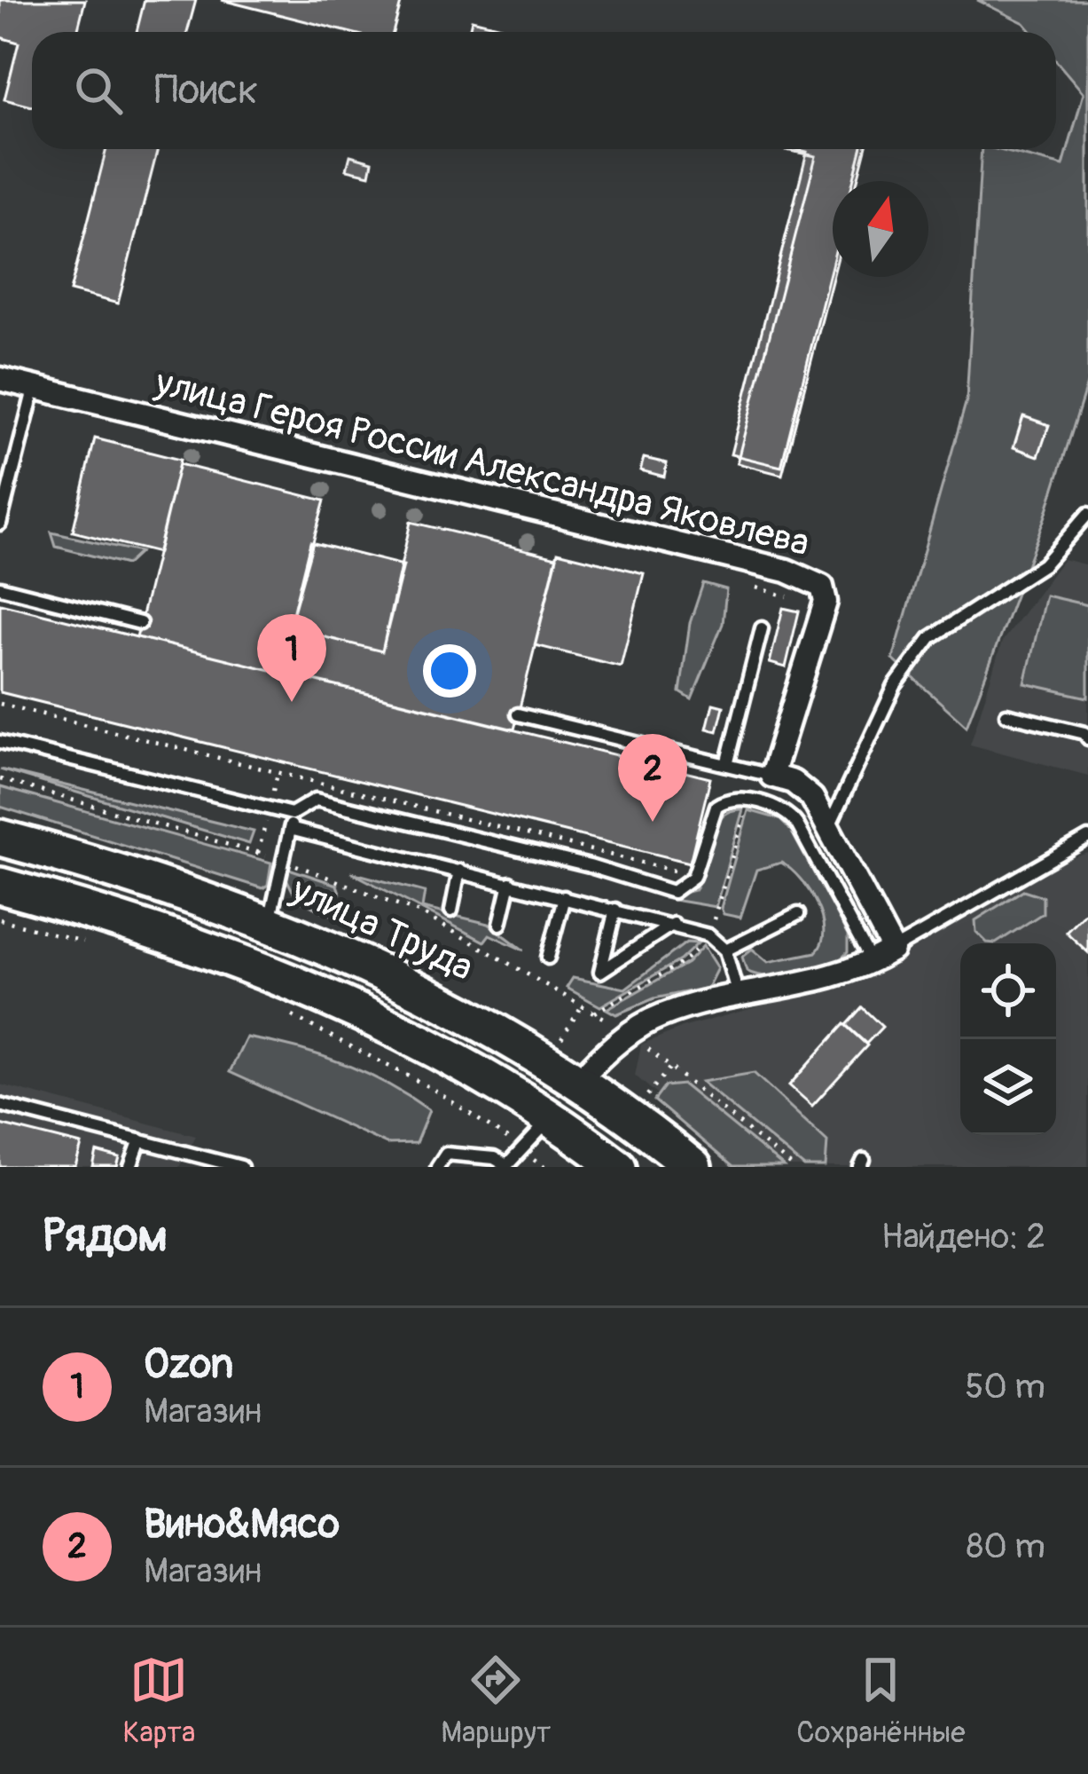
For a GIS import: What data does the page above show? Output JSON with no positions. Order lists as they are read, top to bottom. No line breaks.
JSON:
{"streets":{"main road":["улица Труда"],"street":["улица Героя России Александра Яковлева"]},"north":"top","page":{"search":"Поиск","pins":["1","2"],"heading":["Рядом","Найдено: 2"],"list":[{"mark":"1","name":"Ozon","note":"Магазин","value":"50 m"},{"mark":"2","name":"Вино&Мясо","note":"Магазин","value":"80 m"}],"nav":["Карта","Маршрут","Сохранённые"]}}
